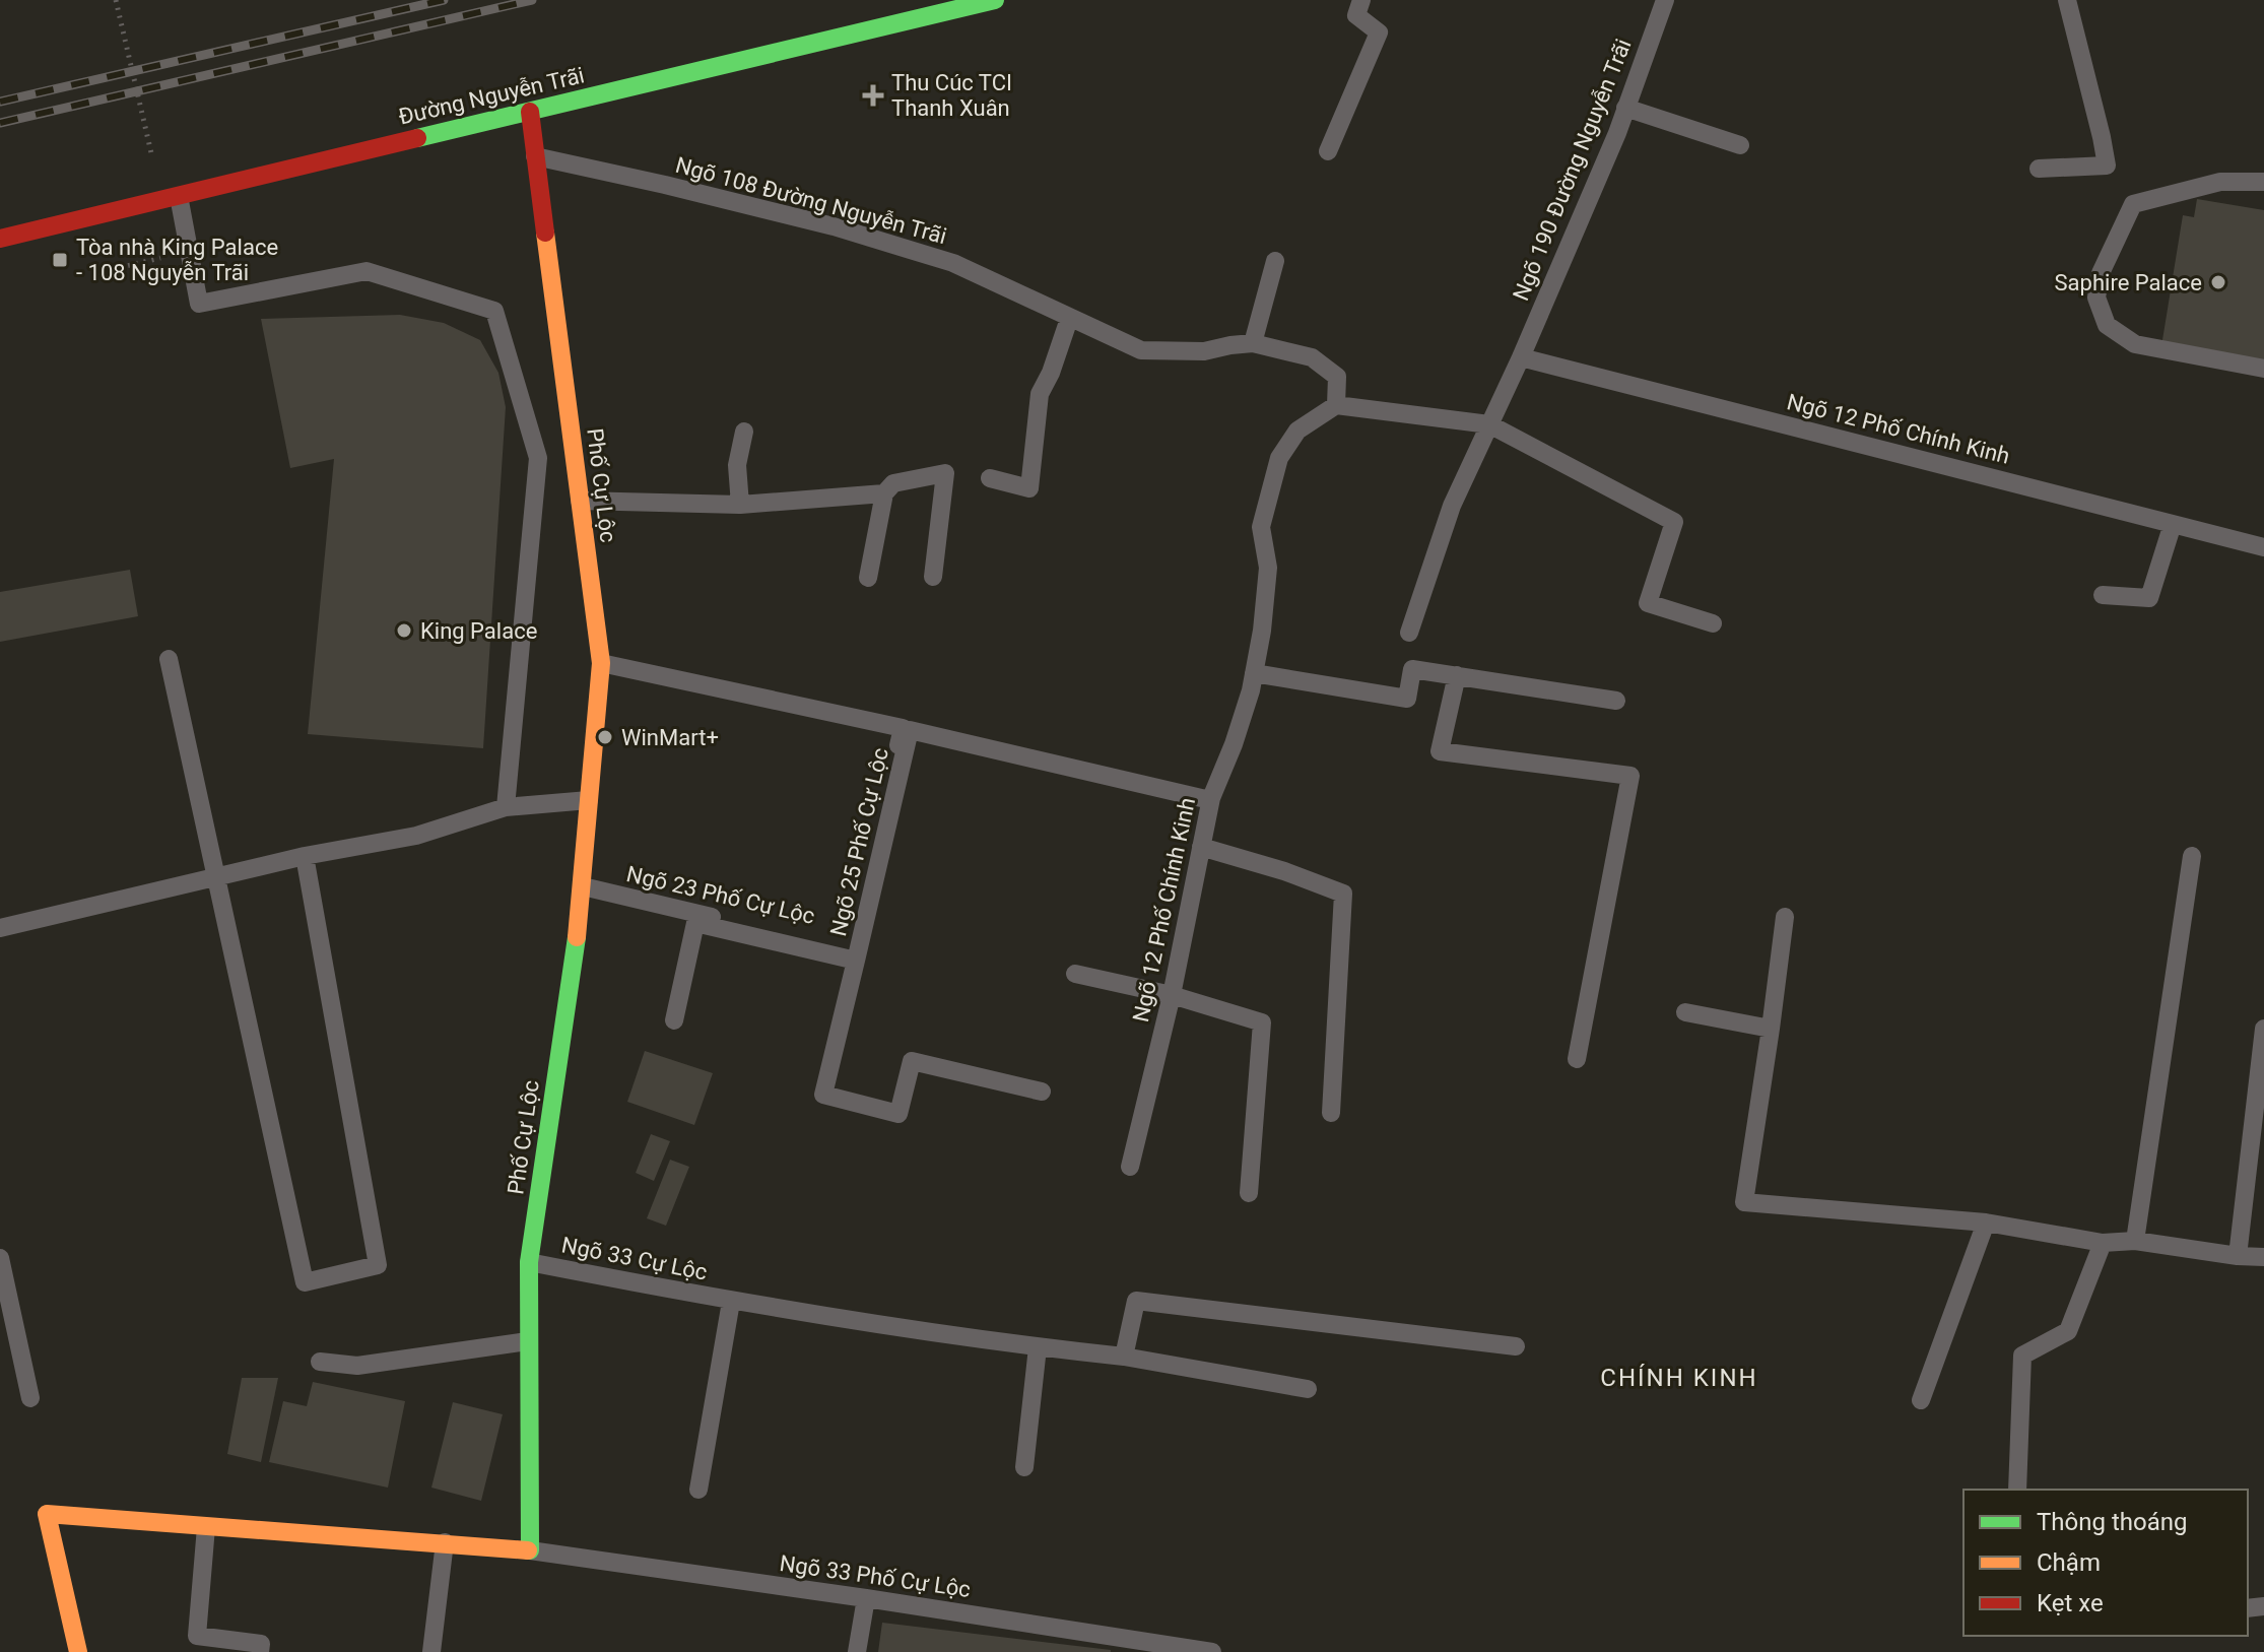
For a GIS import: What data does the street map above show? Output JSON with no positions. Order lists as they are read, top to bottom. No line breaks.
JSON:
{"streets":{"street":["Đường Nguyễn Trãi","Phố Cự Lộc"],"lane":["Ngõ 190 Đường Nguyễn Trãi","Ngõ 108 Đường Nguyễn Trãi","Ngõ 12 Phố Chính Kinh","Ngõ 25 Phố Cự Lộc","Ngõ 23 Phố Cự Lộc","Ngõ 33 Cự Lộc","Ngõ 33 Phố Cự Lộc"]},"crossings":[["Đường Nguyễn Trãi","Phố Cự Lộc"],["Ngõ 190 Đường Nguyễn Trãi","Ngõ 12 Phố Chính Kinh"],["Ngõ 108 Đường Nguyễn Trãi","Phố Cự Lộc"],["Ngõ 12 Phố Chính Kinh","Ngõ 25 Phố Cự Lộc"],["Phố Cự Lộc","Ngõ 23 Phố Cự Lộc"],["Phố Cự Lộc","Ngõ 33 Cự Lộc"],["Phố Cự Lộc","Ngõ 33 Phố Cự Lộc"],["Ngõ 25 Phố Cự Lộc","Ngõ 23 Phố Cự Lộc"]],"districts":["CHÍNH KINH"],"places":{"health":["Thu Cúc TCI Thanh Xuân"],"transit":["Tòa nhà King Palace - 108 Nguyễn Trãi"],"other":["Saphire Palace","King Palace","WinMart+"]},"legend":["Thông thoáng","Chậm","Kẹt xe"]}
